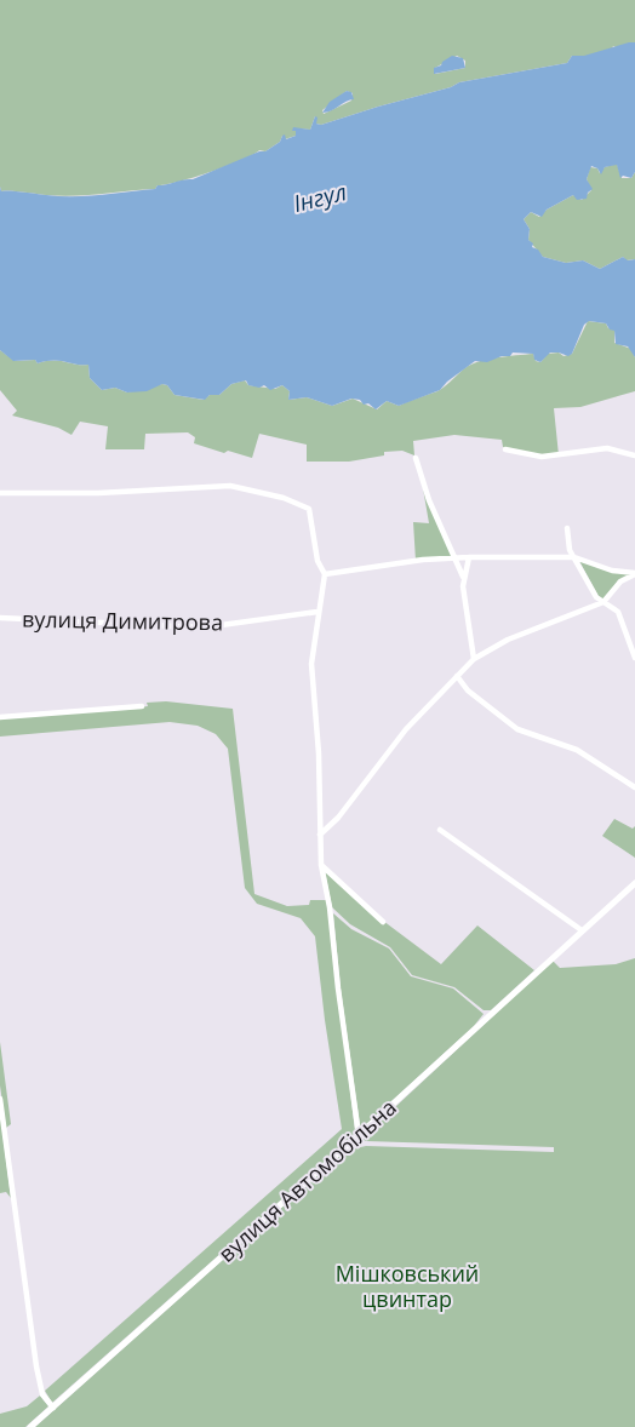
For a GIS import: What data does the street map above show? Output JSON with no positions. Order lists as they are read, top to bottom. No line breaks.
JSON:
{"streets":{"street":["вулиця Димитрова","вулиця Автомобільна"]},"water":["Інгул"],"parks":["Мішковський цвинтар"]}
